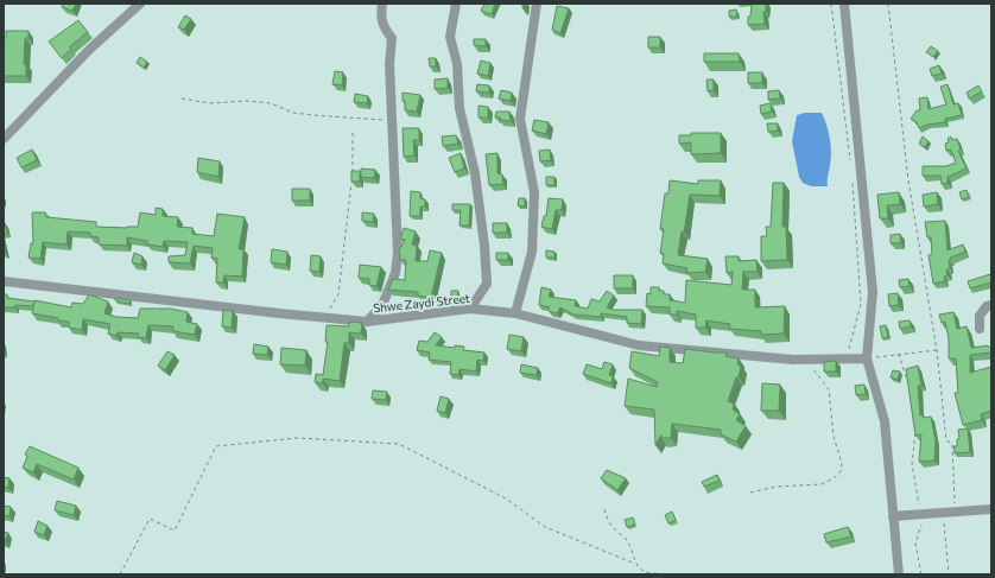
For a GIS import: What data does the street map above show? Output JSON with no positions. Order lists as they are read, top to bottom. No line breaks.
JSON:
{"streets":{"street":["Shwe Zaydi Street"]}}
